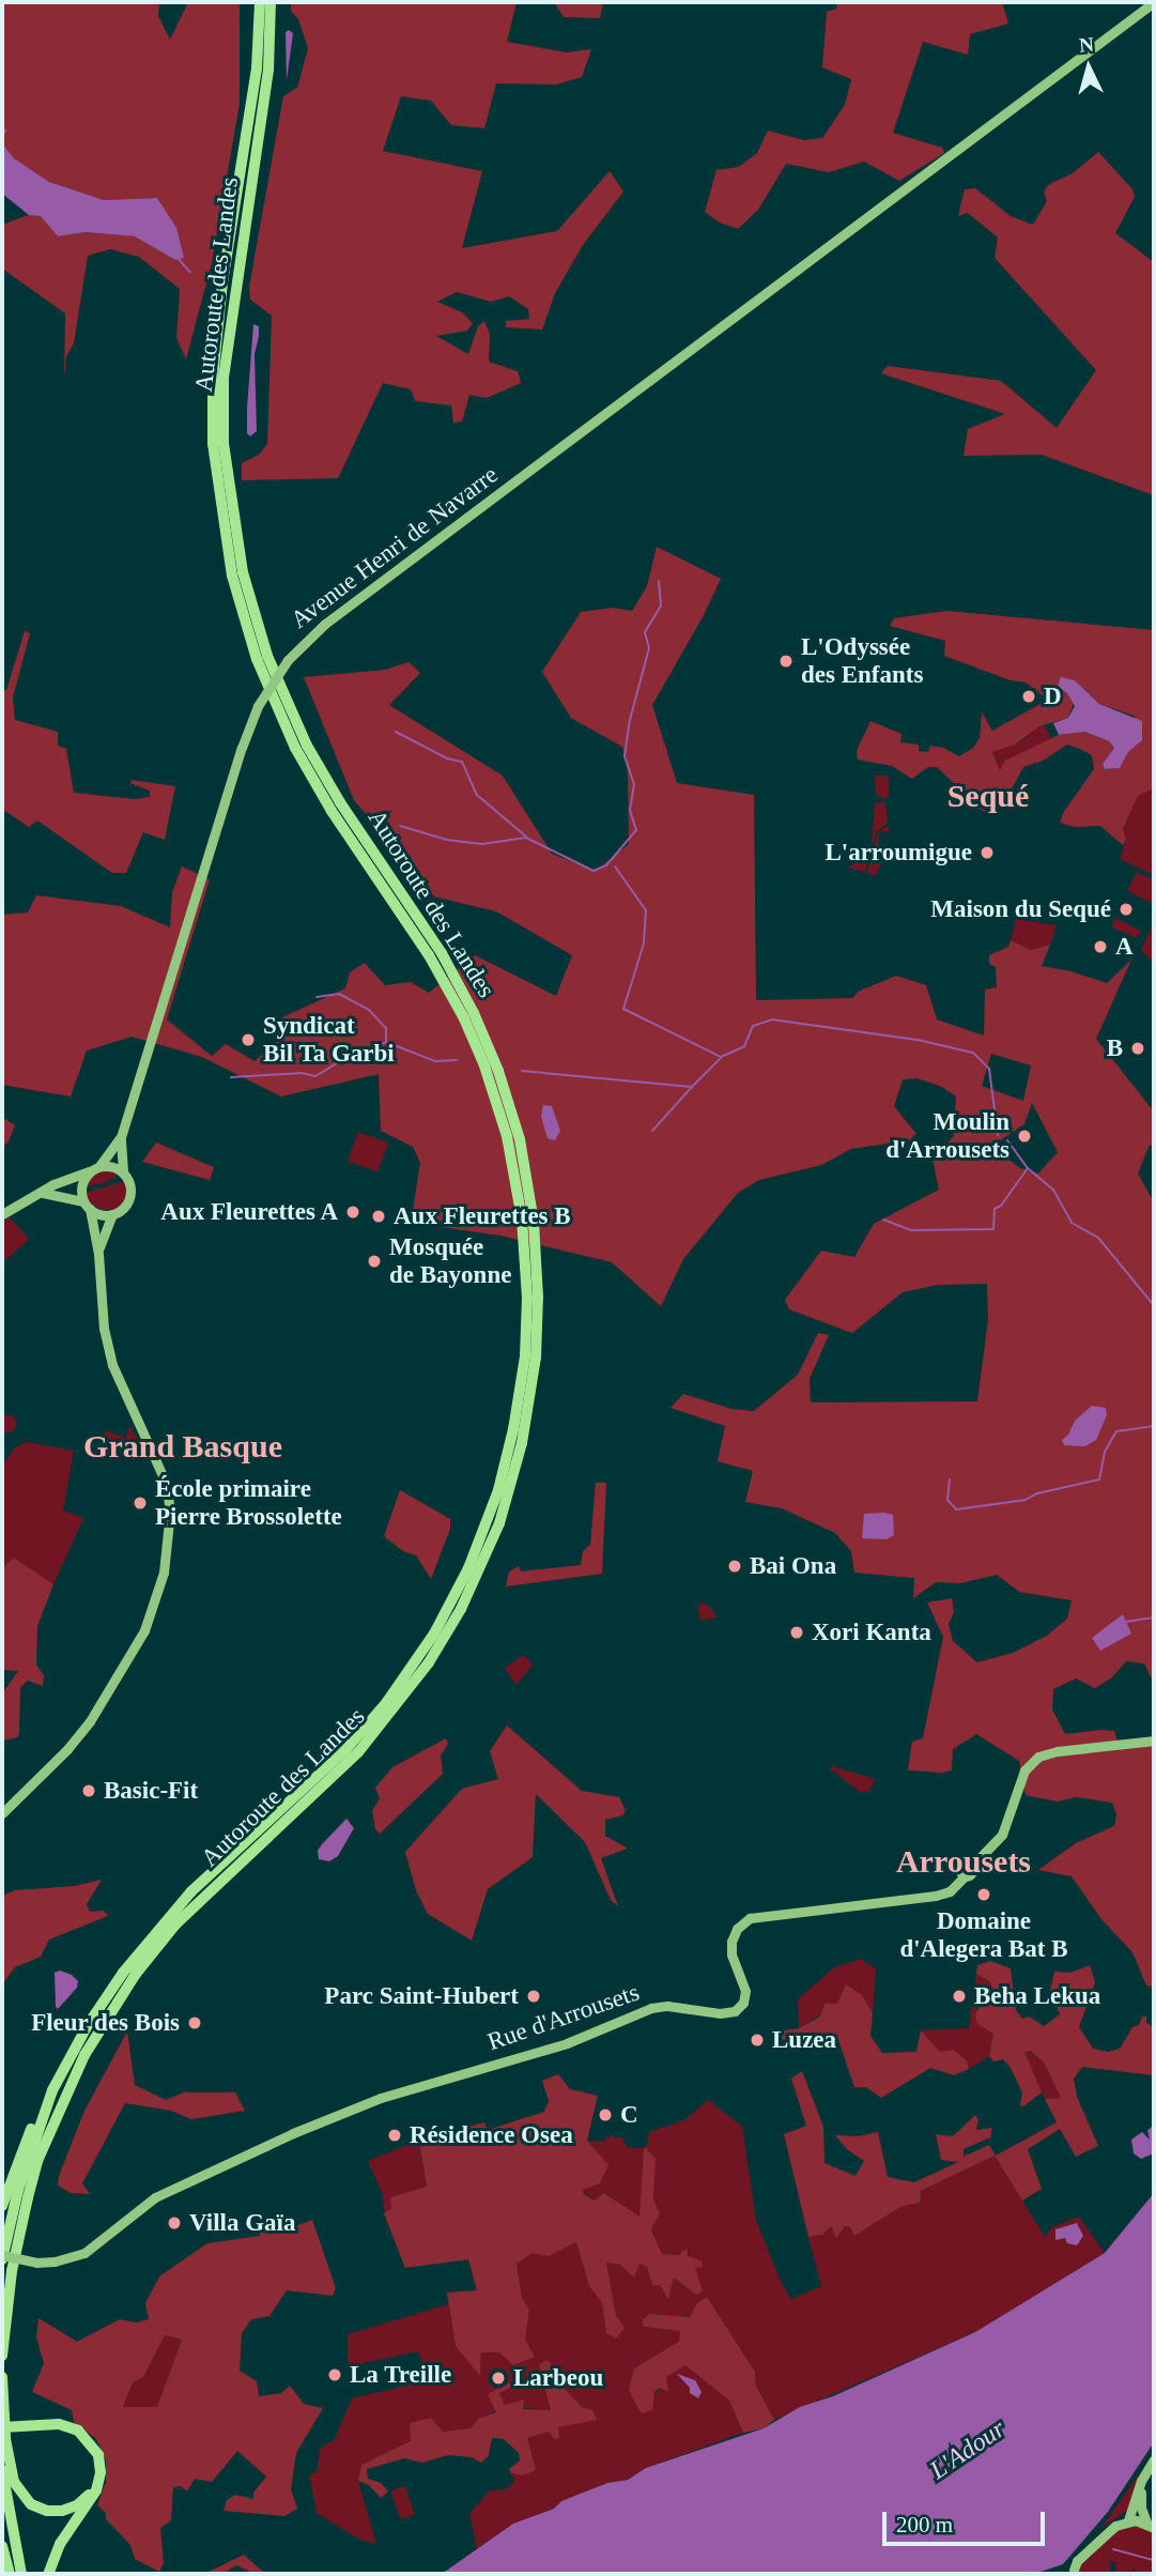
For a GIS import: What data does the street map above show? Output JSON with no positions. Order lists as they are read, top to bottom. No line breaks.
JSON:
{"streets":{"highway":["Autoroute des Landes"],"main road":["Avenue Henri de Navarre","Rue d'Arrousets"]},"crossings":[["Autoroute des Landes","Rue d'Arrousets"]],"districts":["Sequé","Grand Basque","Arrousets"],"water":["L'Adour"],"places":["L'Odyssée des Enfants","D","L'arroumigue","Maison du Sequé","A","Syndicat Bil Ta Garbi","B","Moulin d'Arrousets","Aux Fleurettes A","Aux Fleurettes B","Mosquée de Bayonne","École primaire Pierre Brossolette","Bai Ona","Xori Kanta","Basic-Fit","Domaine d'Alegera Bat B","Parc Saint-Hubert","Beha Lekua","Fleur des Bois","Luzea","C","Résidence Osea","Villa Gaïa","La Treille","Larbeou"],"scale_bar":"200 m","north":"top"}
